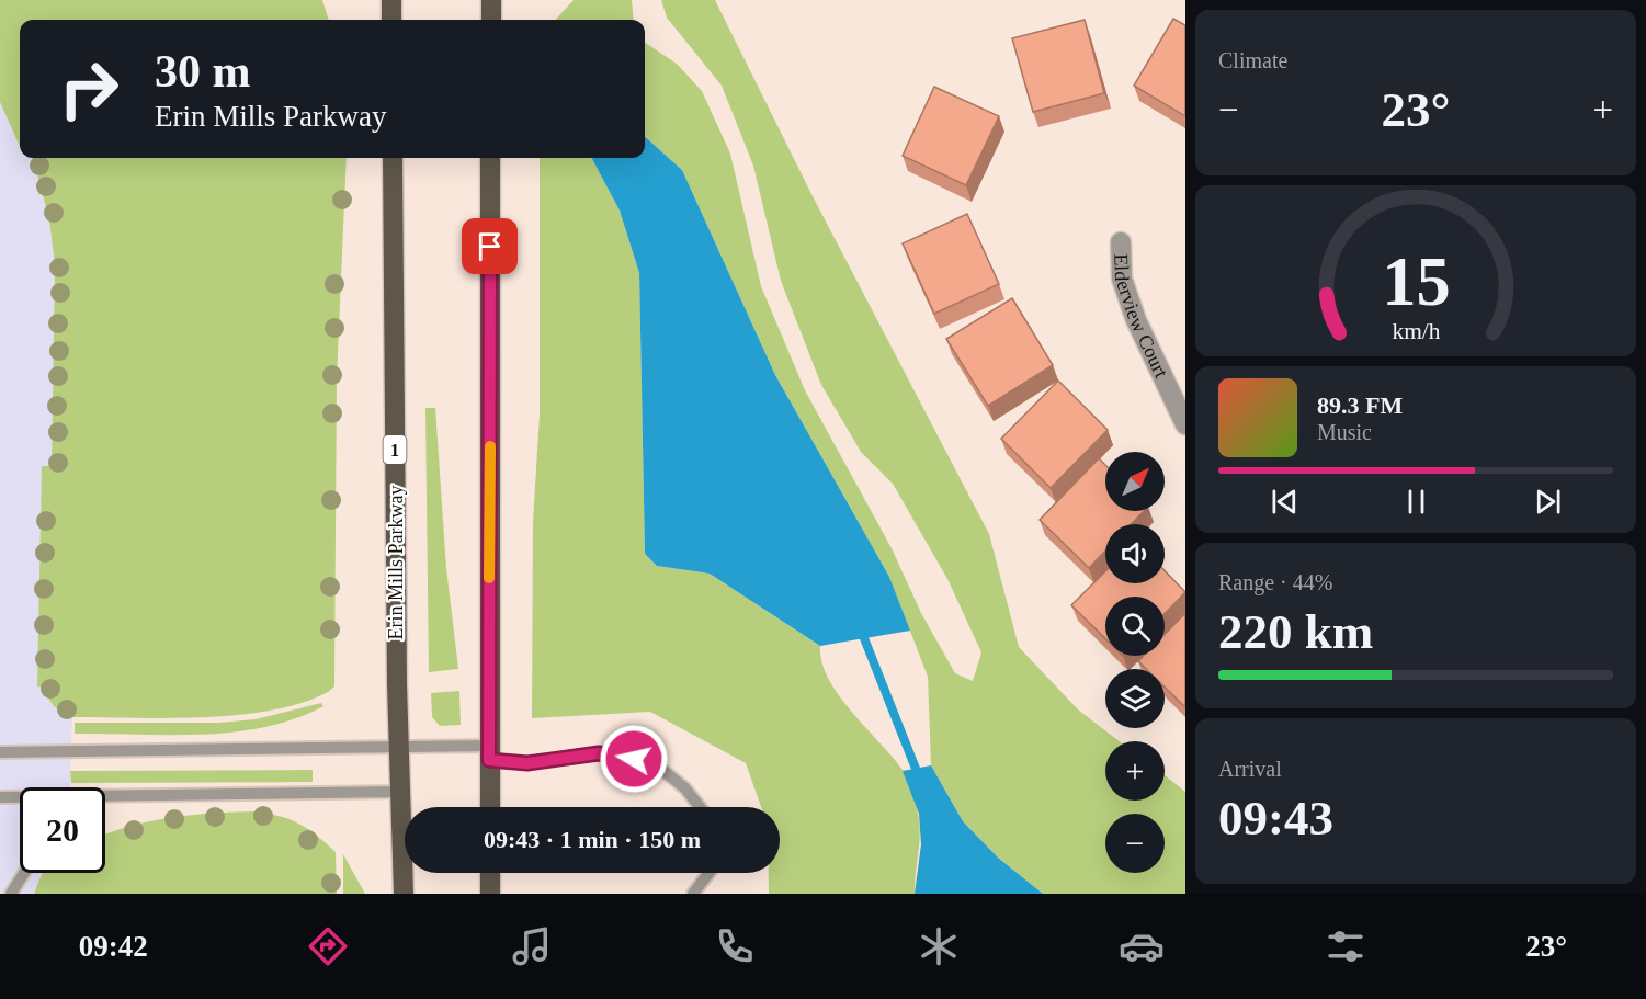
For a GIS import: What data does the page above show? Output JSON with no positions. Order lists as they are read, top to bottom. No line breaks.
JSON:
{"streets":{"main road":["1","Erin Mills Parkway"],"street":["Elderview Court"]},"north":"top right","page":{"tile":["Climate",["Range · 44%","220 km"],["Arrival","09:43"]],"turn":["30 m","Erin Mills Parkway"],"heat":["−","23°","+"],"song":["89.3 FM","Music"],"map_buttons":["+","−"],"limit":"20","trip":"09:43 · 1 min · 150 m","tabs":["09:42","23°"],"gauge":["15","km/h"]}}
